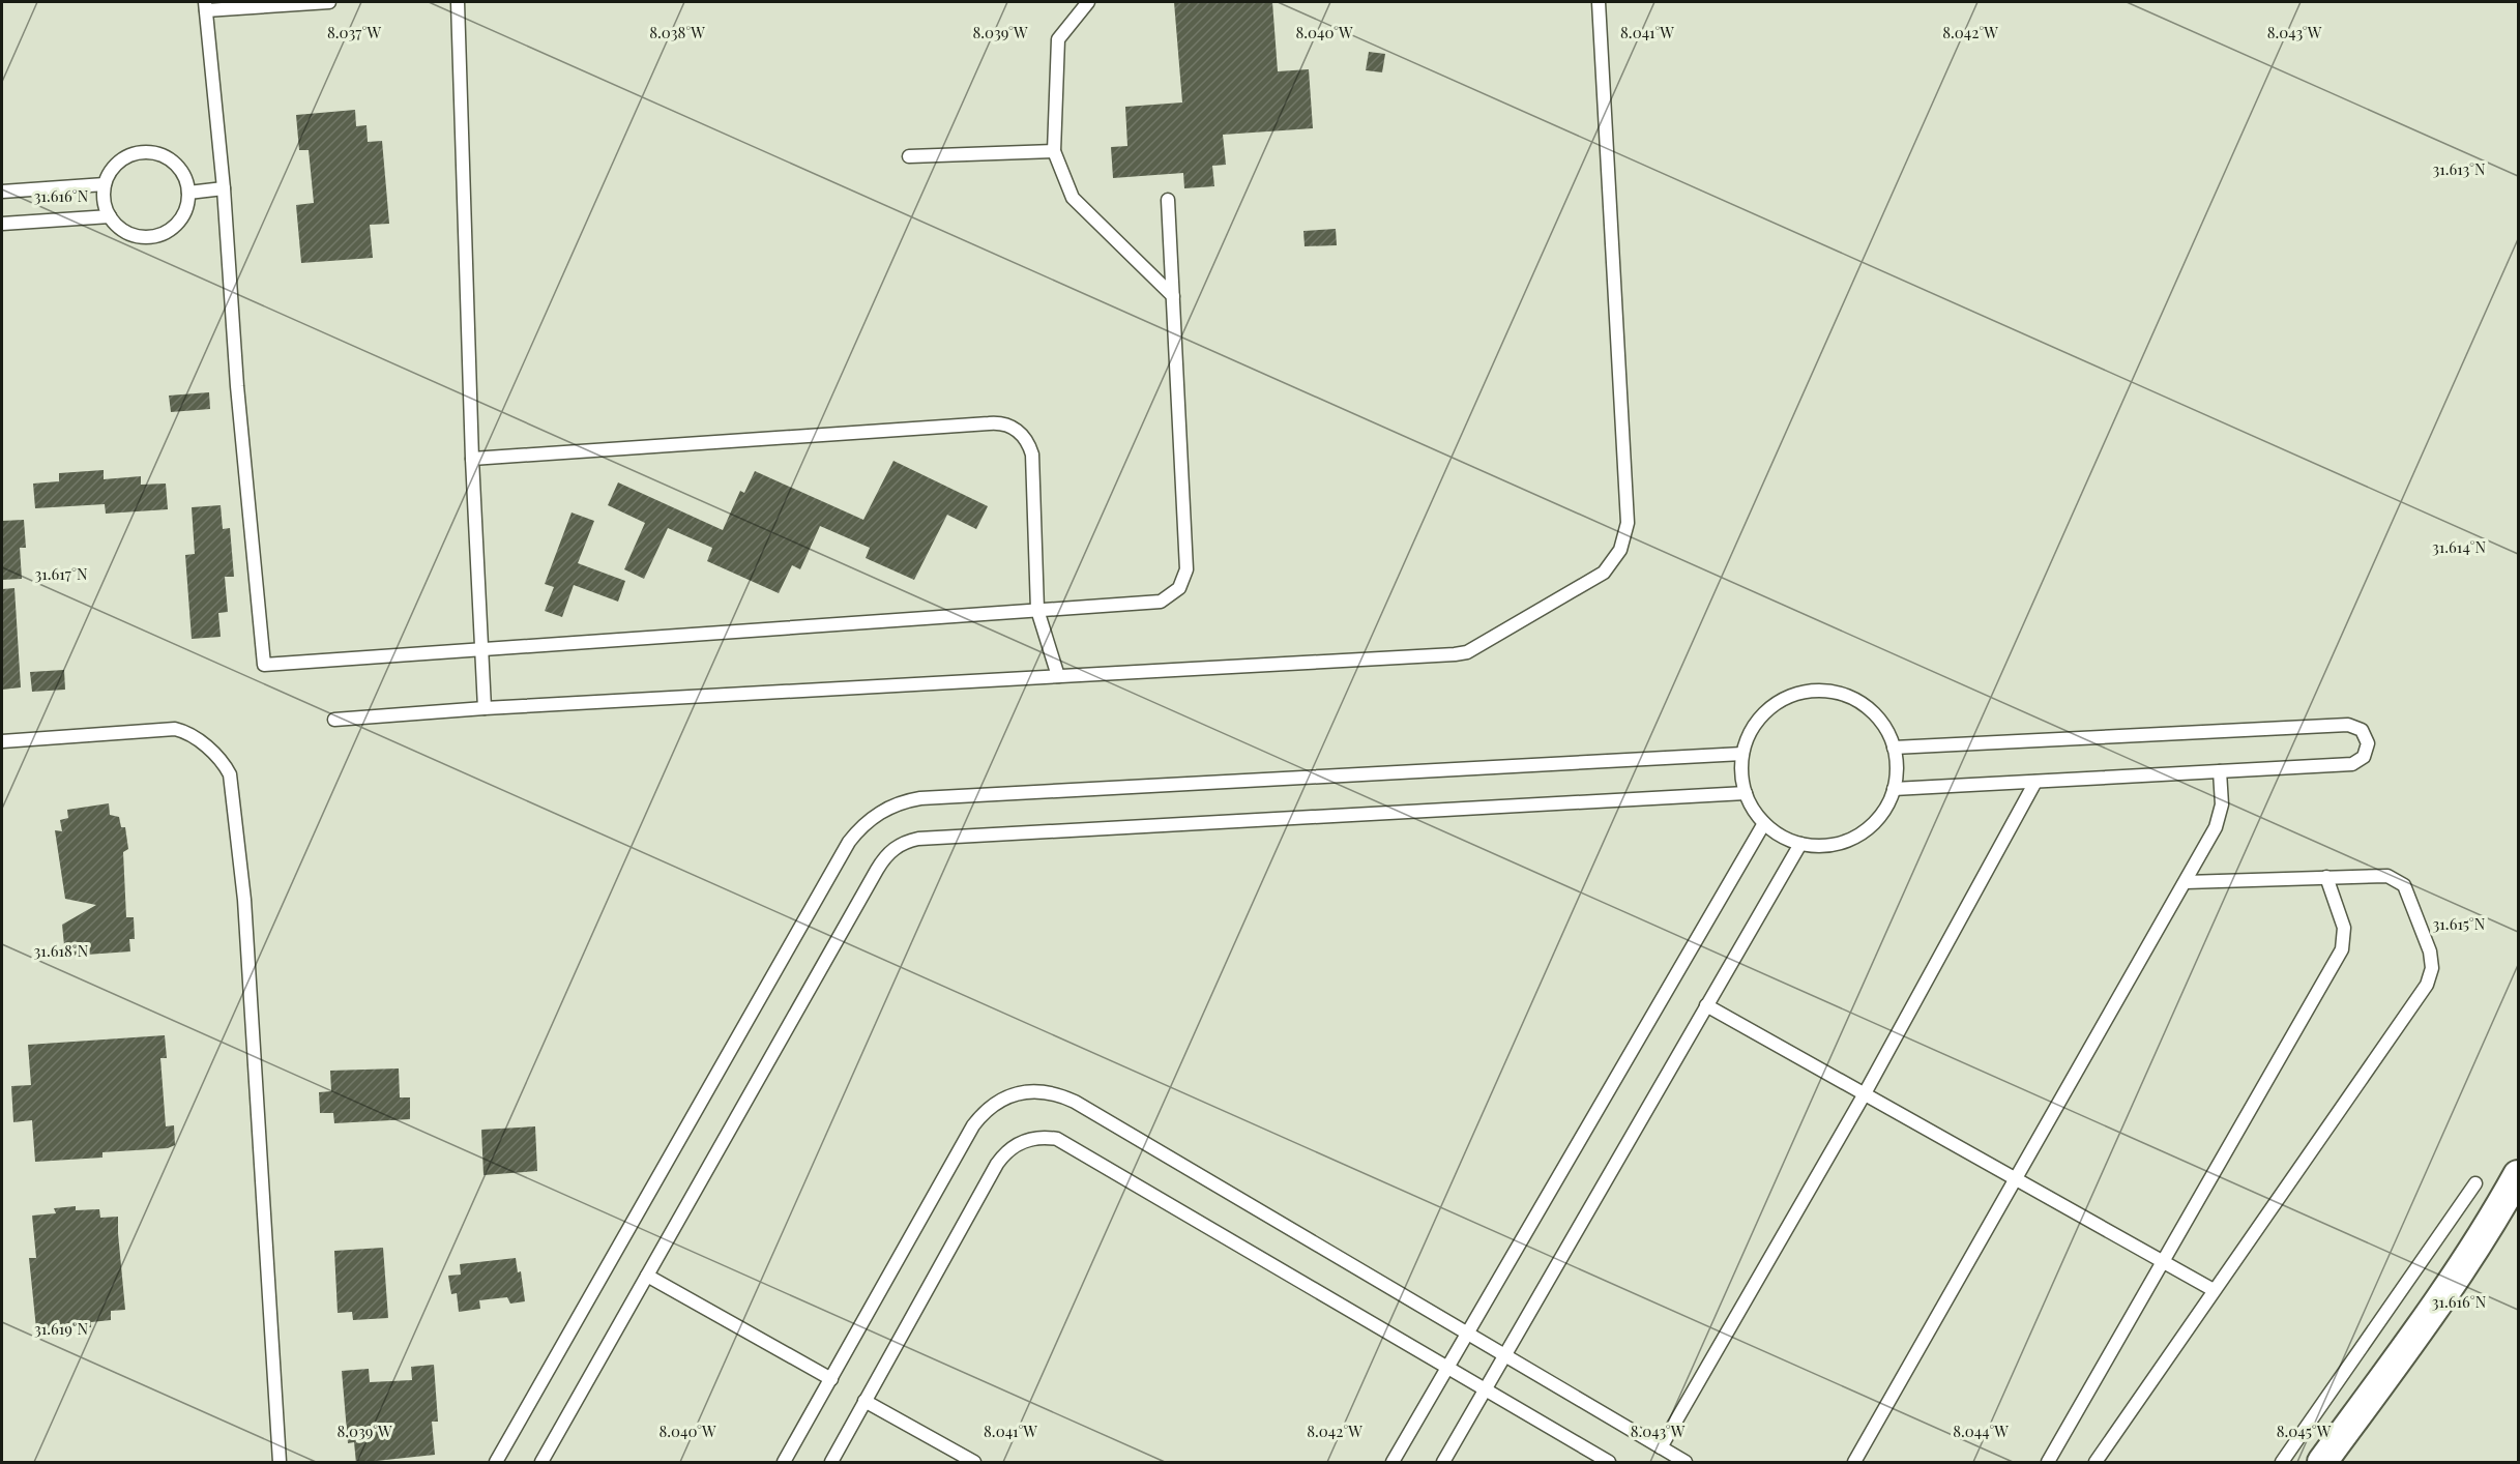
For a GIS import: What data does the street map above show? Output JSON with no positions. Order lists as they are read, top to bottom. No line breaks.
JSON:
{"coordinates":["8.037°W","8.038°W","8.039°W","8.040°W","8.041°W","8.042°W","8.043°W","31.613°N","31.616°N","31.614°N","31.617°N","31.615°N","31.618°N","31.619°N","8.044°W","8.045°W"]}
